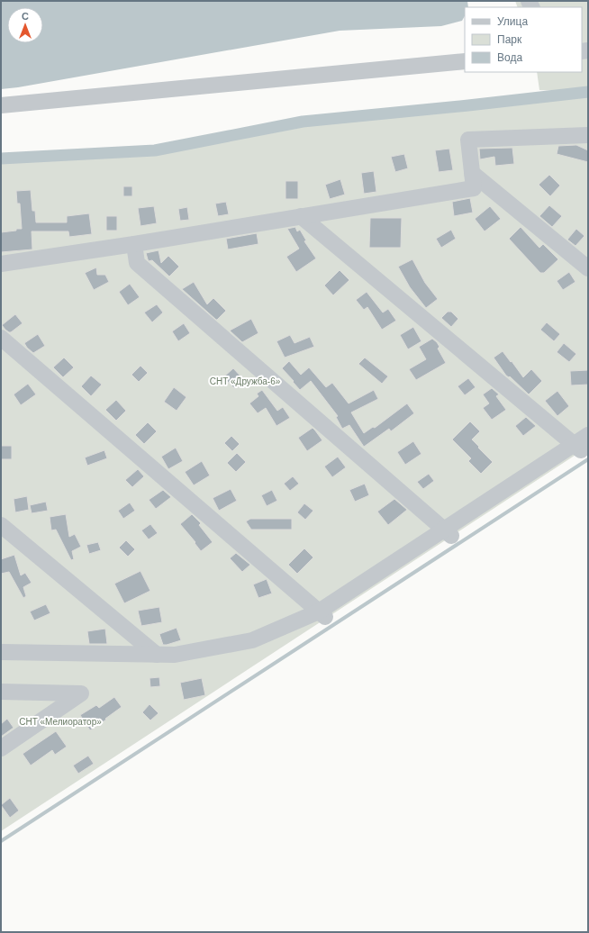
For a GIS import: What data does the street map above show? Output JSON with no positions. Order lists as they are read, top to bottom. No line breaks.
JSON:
{"parks":["СНТ «Дружба-6»","СНТ «Мелиоратор»"],"legend":["Улица","Парк","Вода"],"north":"top"}
